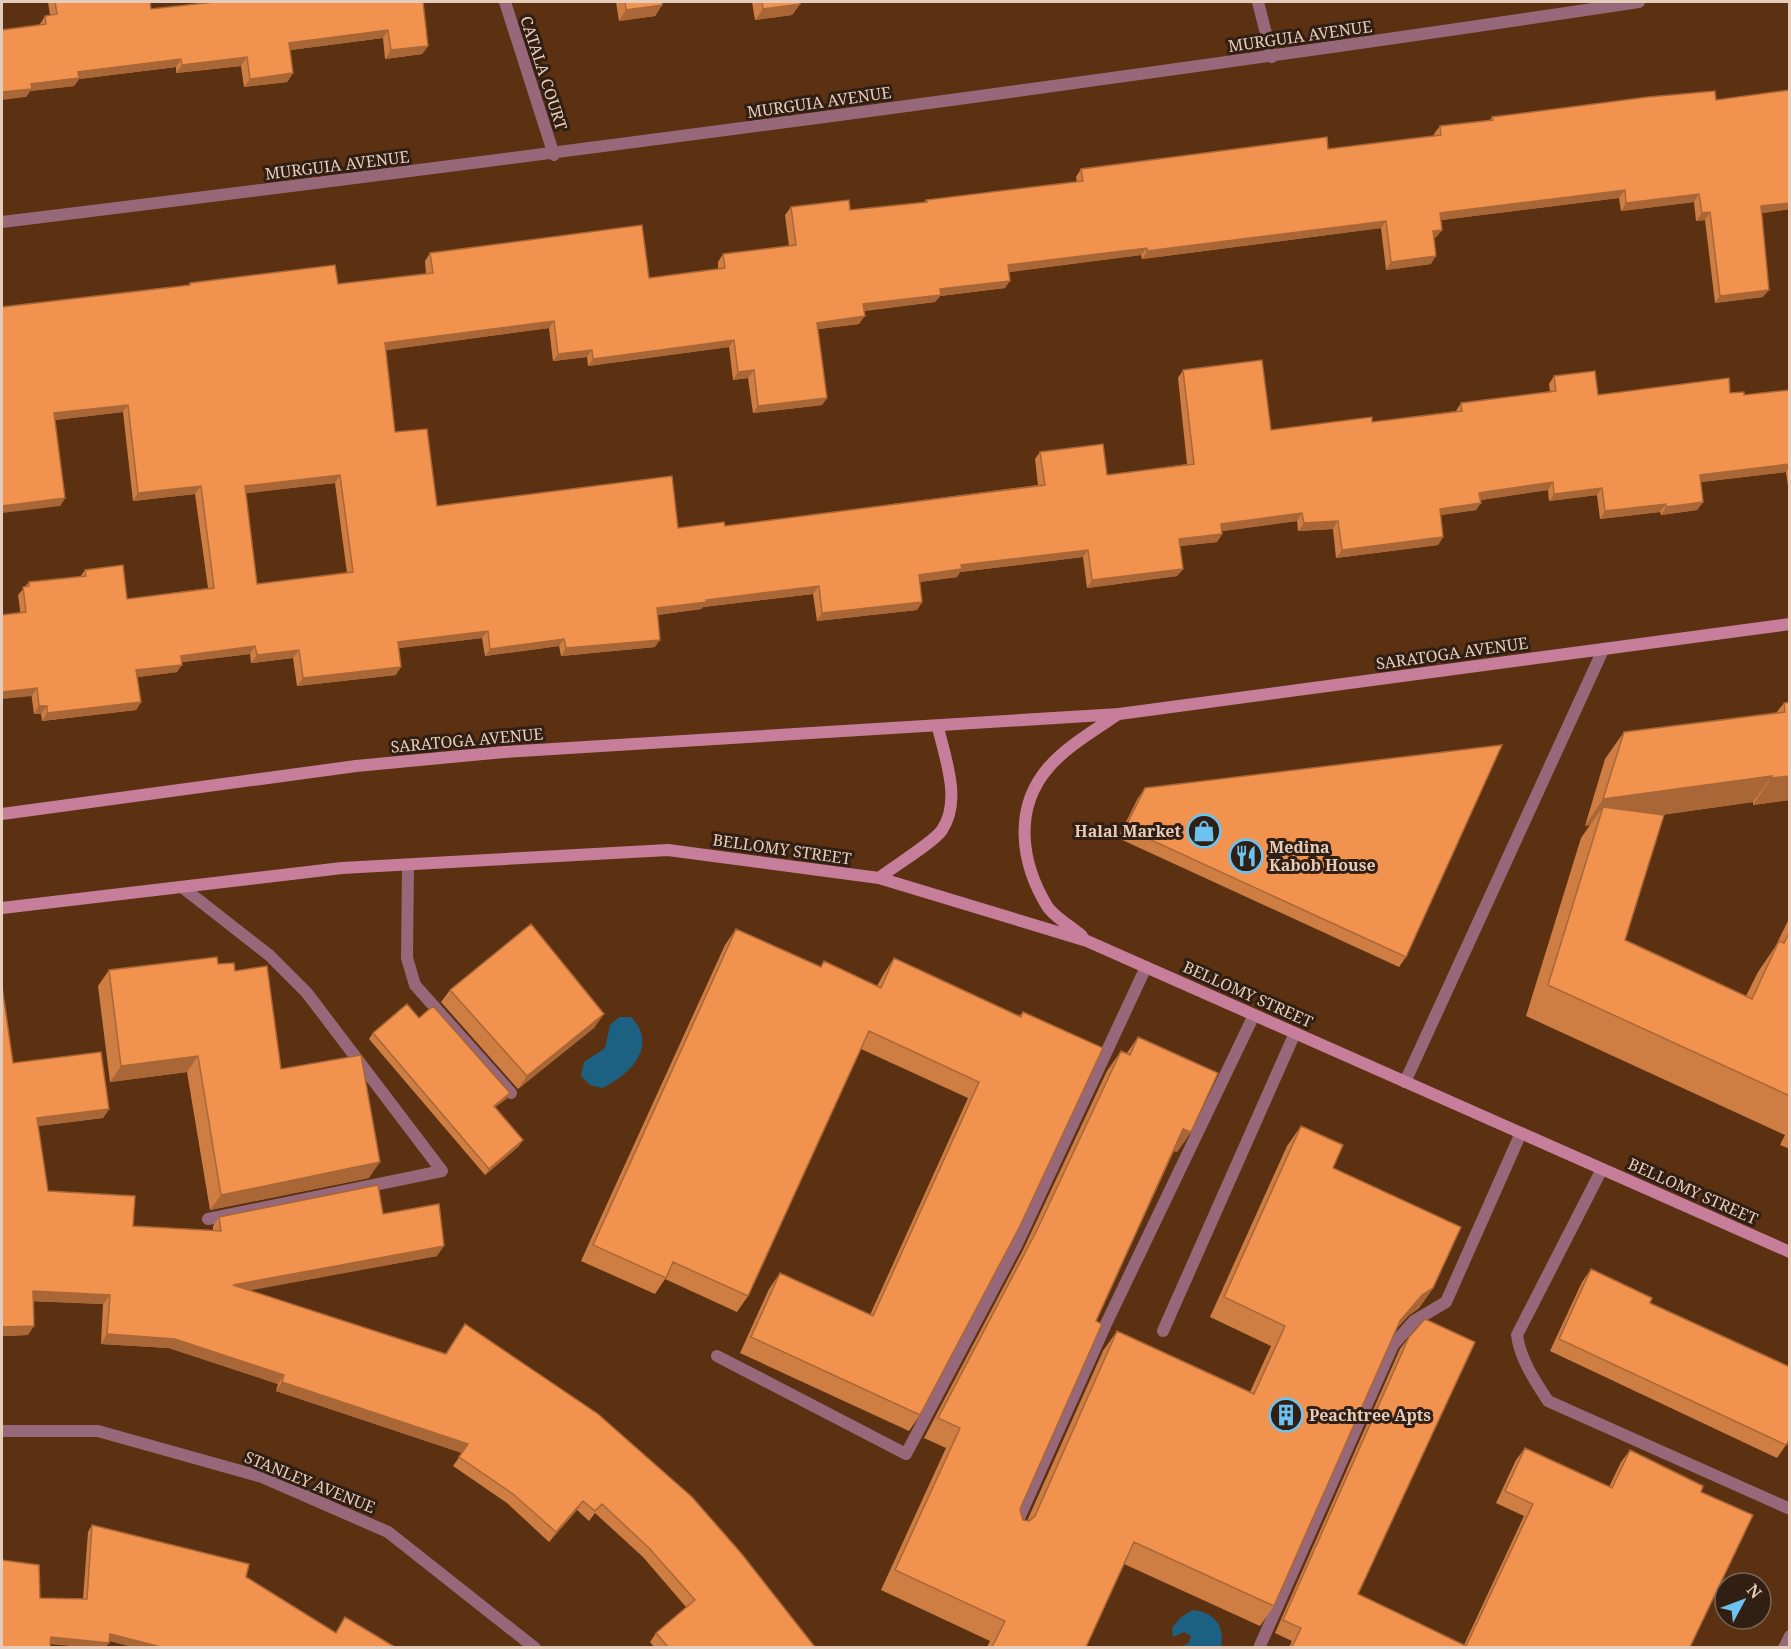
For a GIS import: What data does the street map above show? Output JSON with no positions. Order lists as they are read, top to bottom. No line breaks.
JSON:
{"streets":{"main road":["SARATOGA AVENUE","BELLOMY STREET"],"street":["MURGUIA AVENUE","CATALA COURT","STANLEY AVENUE"]},"crossings":[["MURGUIA AVENUE","CATALA COURT"],["SARATOGA AVENUE","BELLOMY STREET"]],"places":{"shop":["Halal Market"],"restaurant":["Medina Kabob House"],"building":["Peachtree Apts"]},"north":"top right"}
